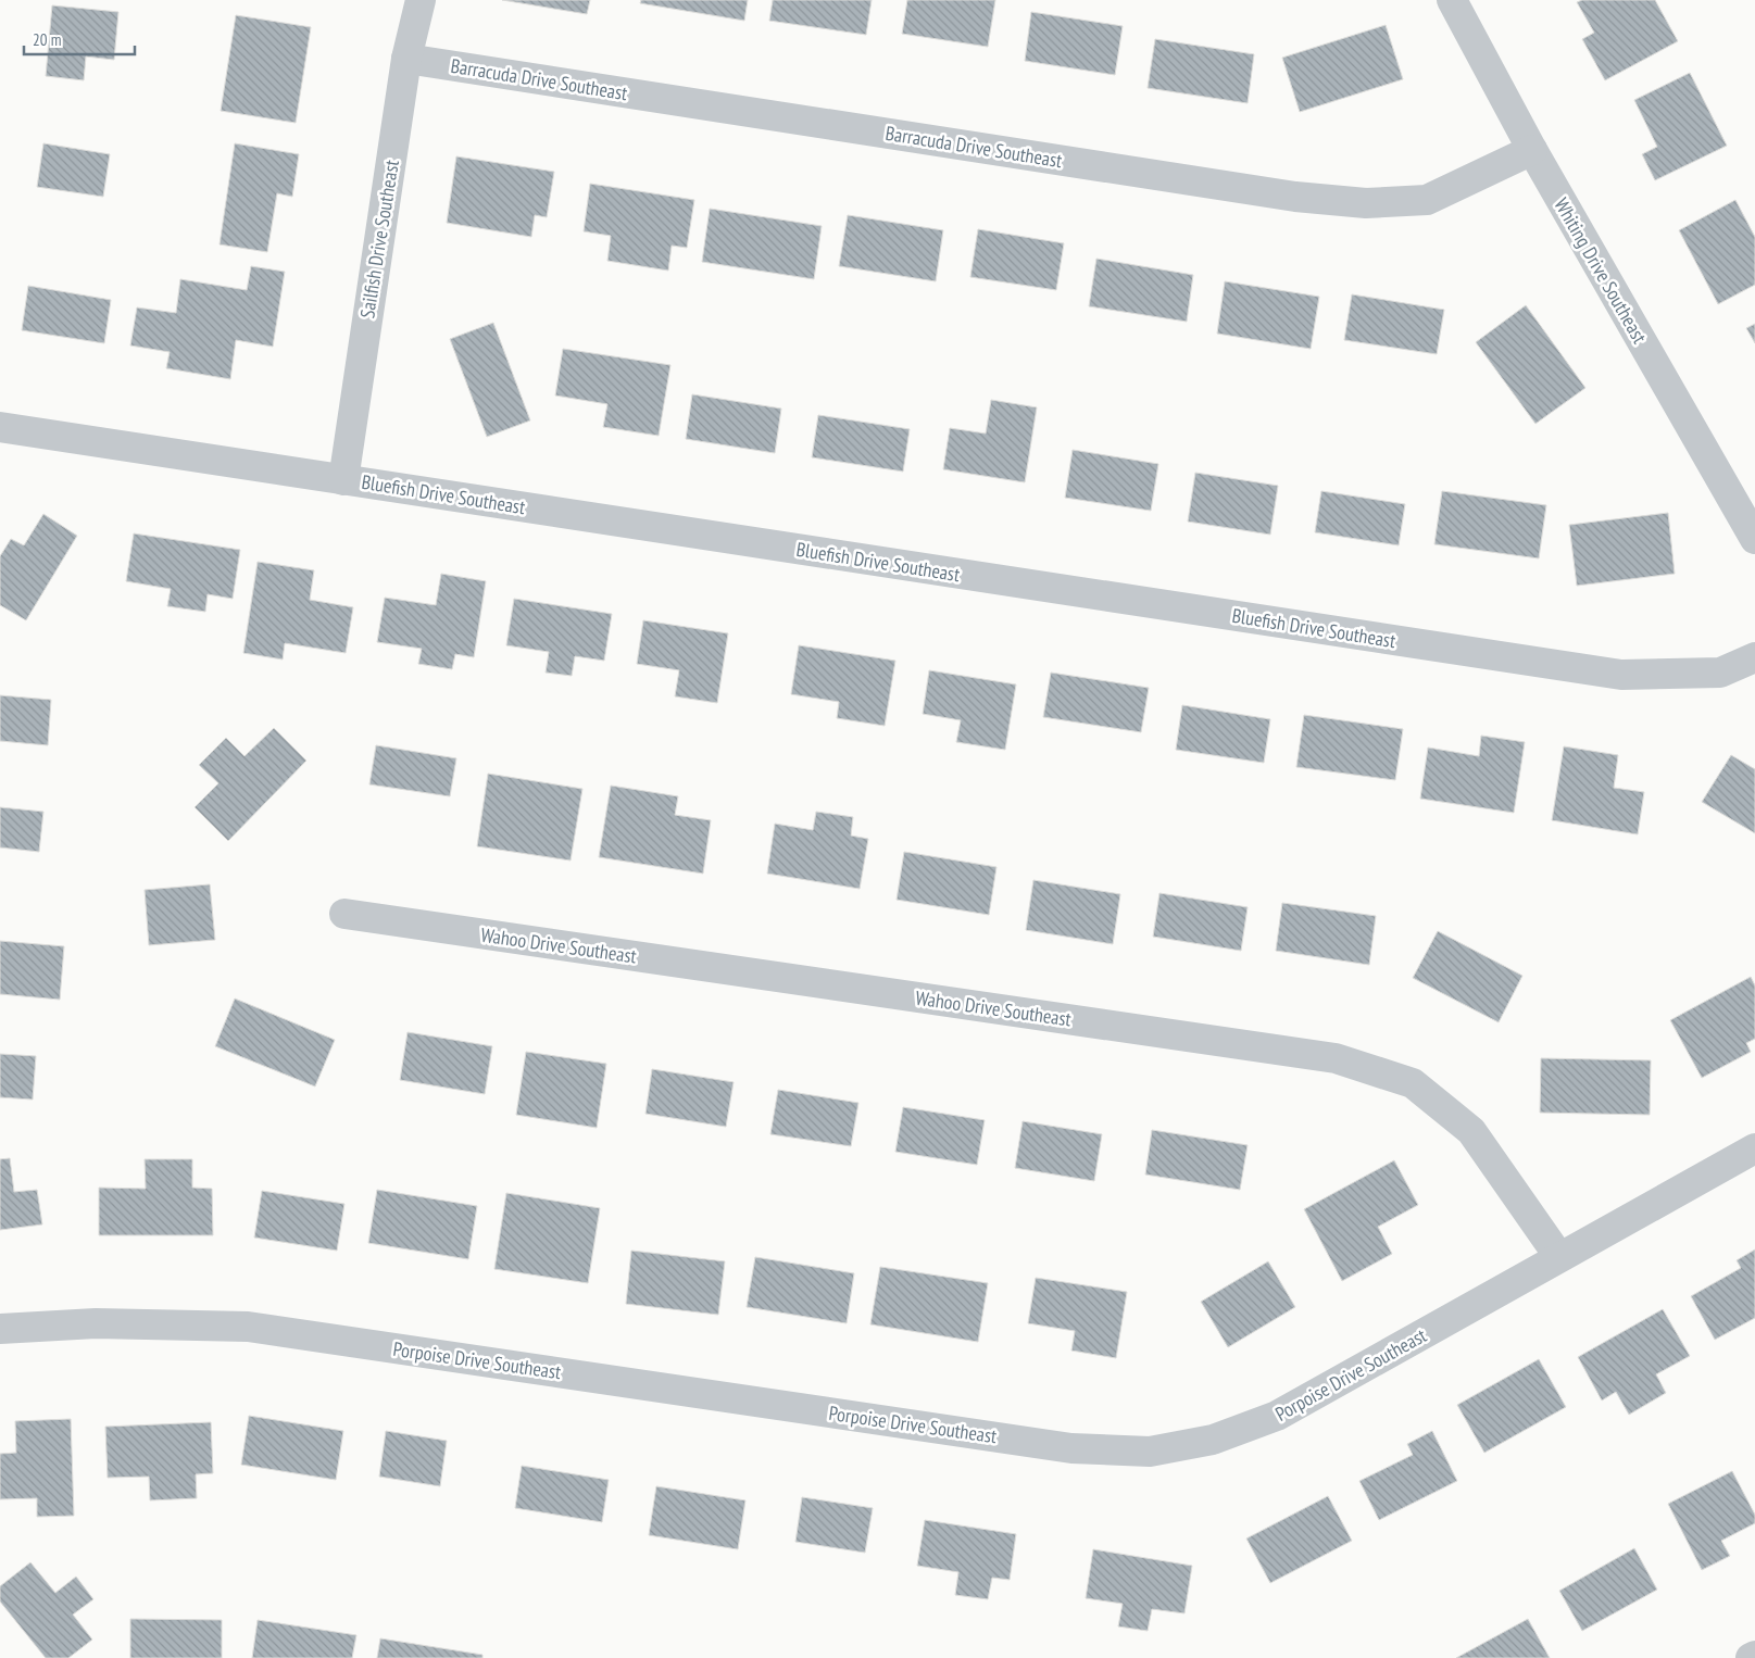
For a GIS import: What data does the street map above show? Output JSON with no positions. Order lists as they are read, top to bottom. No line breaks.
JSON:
{"streets":{"street":["Barracuda Drive Southeast","Sailfish Drive Southeast","Whiting Drive Southeast","Bluefish Drive Southeast","Wahoo Drive Southeast","Porpoise Drive Southeast"]},"crossings":[["Barracuda Drive Southeast","Sailfish Drive Southeast"],["Barracuda Drive Southeast","Whiting Drive Southeast"],["Sailfish Drive Southeast","Bluefish Drive Southeast"],["Wahoo Drive Southeast","Porpoise Drive Southeast"]],"scale_bar":"20 m"}
